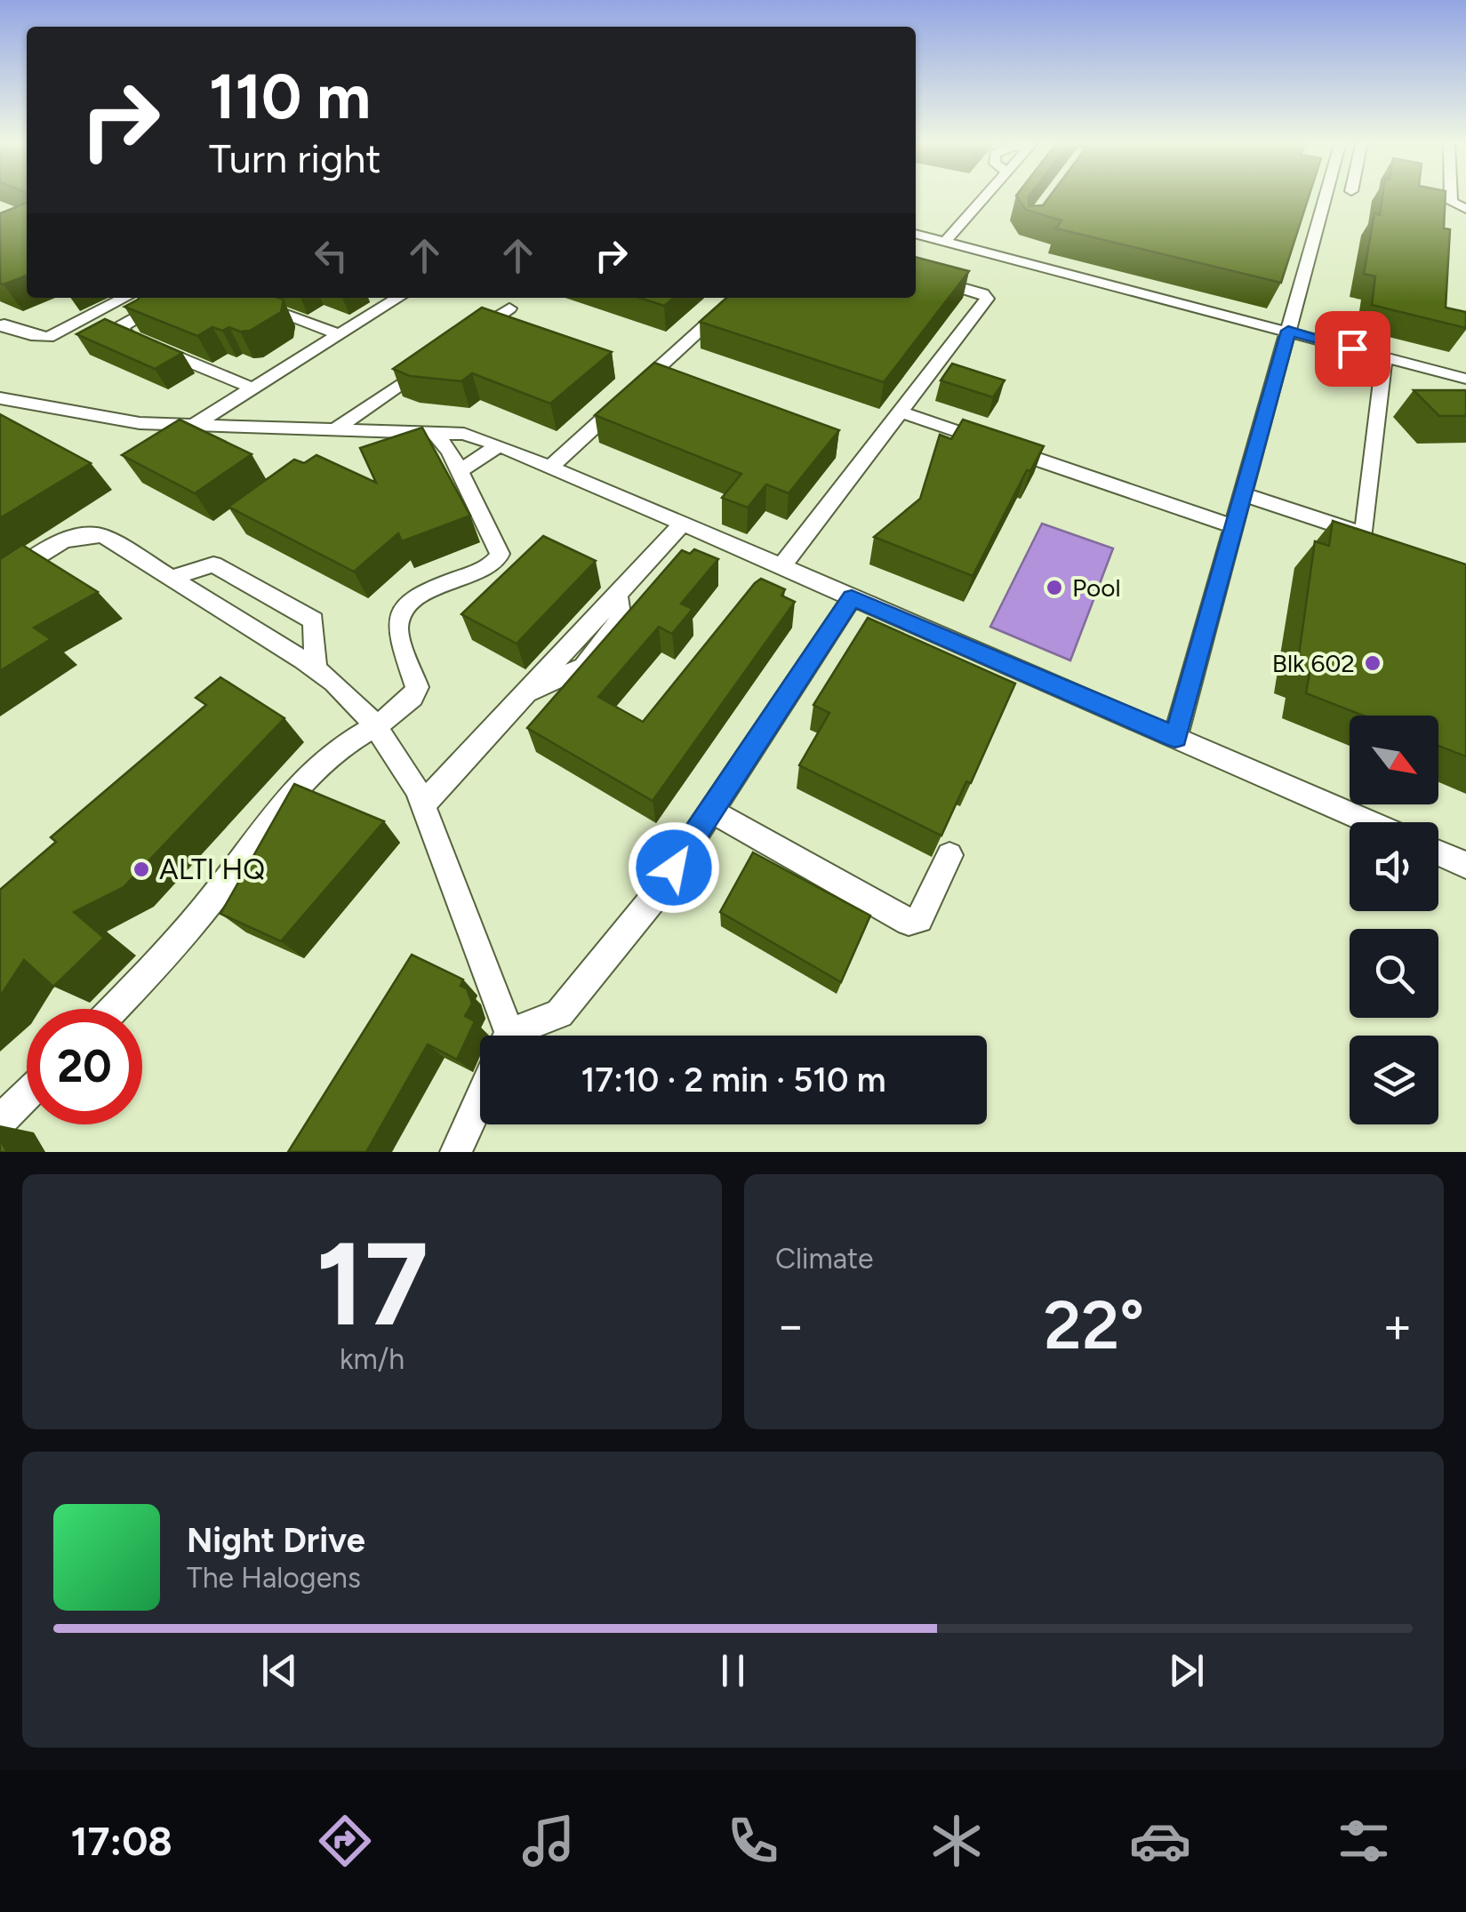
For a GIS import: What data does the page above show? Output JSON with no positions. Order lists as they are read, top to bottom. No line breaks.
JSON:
{"places":["Pool","Blk 602","ALTI HQ"],"north":"bottom right","page":{"turn":["110 m","Turn right"],"limit":"20","trip":"17:10 · 2 min · 510 m","tile":[["17","km/h"],"Climate"],"heat":["−","22°","+"],"song":["Night Drive","The Halogens"],"tabs":"17:08"}}
